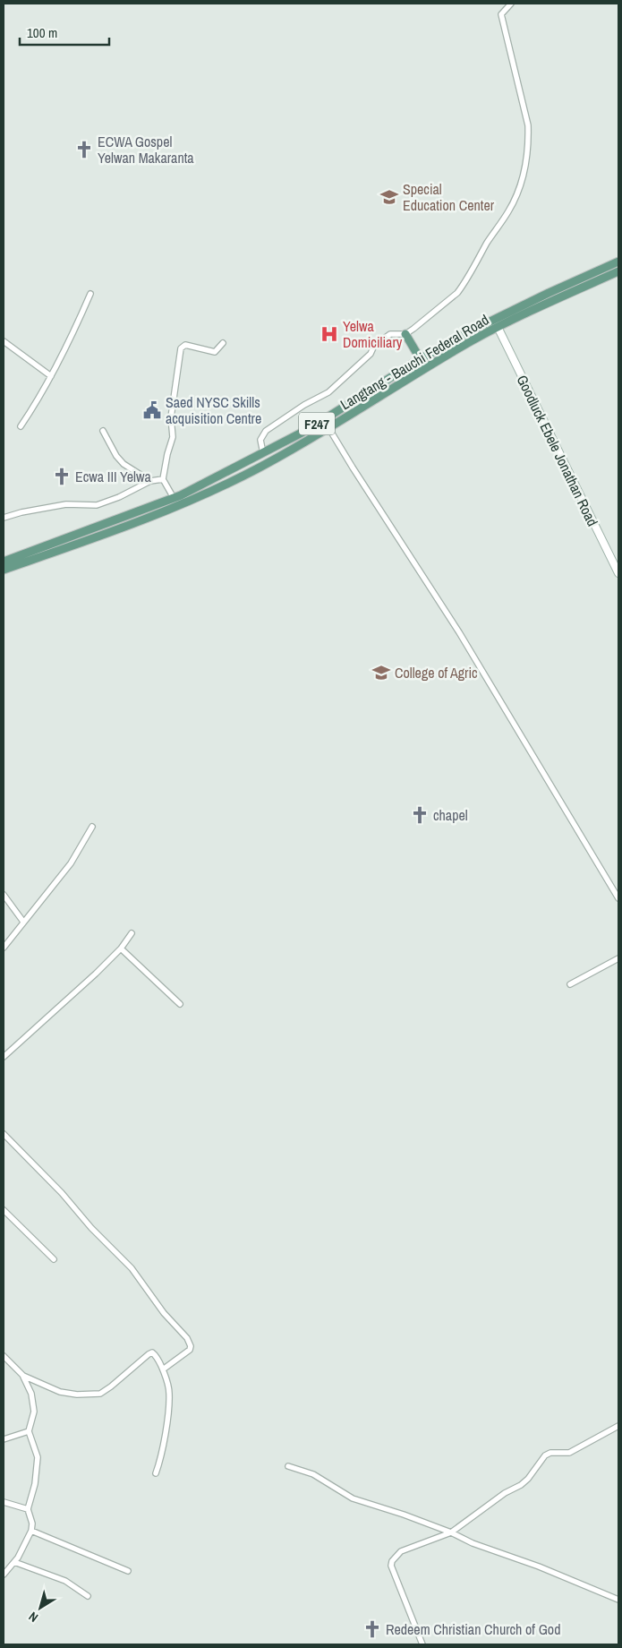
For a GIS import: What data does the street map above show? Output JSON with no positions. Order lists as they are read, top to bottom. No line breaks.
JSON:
{"streets":{"main road":["Langtang - Bauchi Federal Road","F247","Goodluck Ebele Jonathan Road"]},"crossings":[["Langtang - Bauchi Federal Road","Goodluck Ebele Jonathan Road"]],"places":{"church":["ECWA Gospel Yelwan Makaranta","Ecwa III Yelwa","chapel","Redeem Christian Church of God"],"school or university":["Special Education Center","College of Agric"],"hospital":["Yelwa Domiciliary"],"public building":["Saed NYSC Skills acquisition Centre"]},"scale_bar":"100 m","north":"bottom left"}
